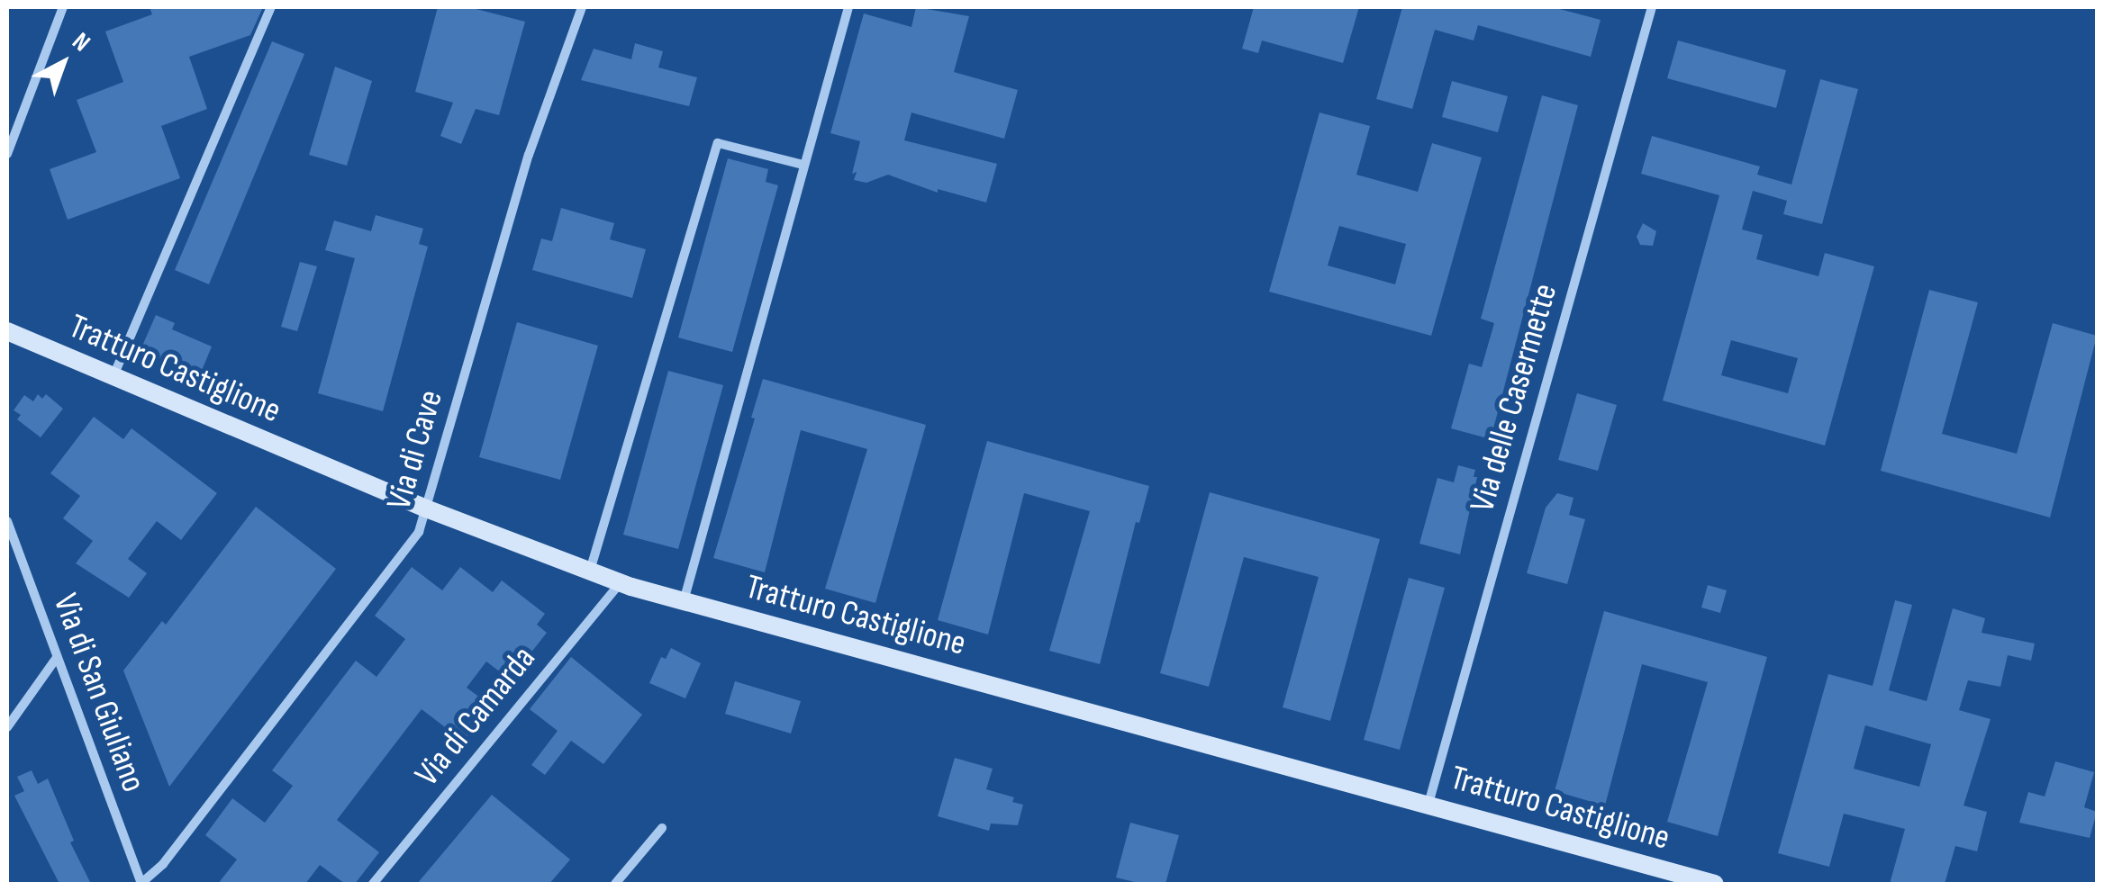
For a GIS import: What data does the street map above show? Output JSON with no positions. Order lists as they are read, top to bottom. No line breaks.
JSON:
{"streets":{"street":["Tratturo Castiglione","Via delle Casermette","Via di Cave","Via di San Giuliano","Via di Camarda"]},"crossings":[["Tratturo Castiglione","Via delle Casermette"],["Tratturo Castiglione","Via di Cave"],["Tratturo Castiglione","Via di Camarda"],["Via di Cave","Via di San Giuliano"]],"north":"top right"}
